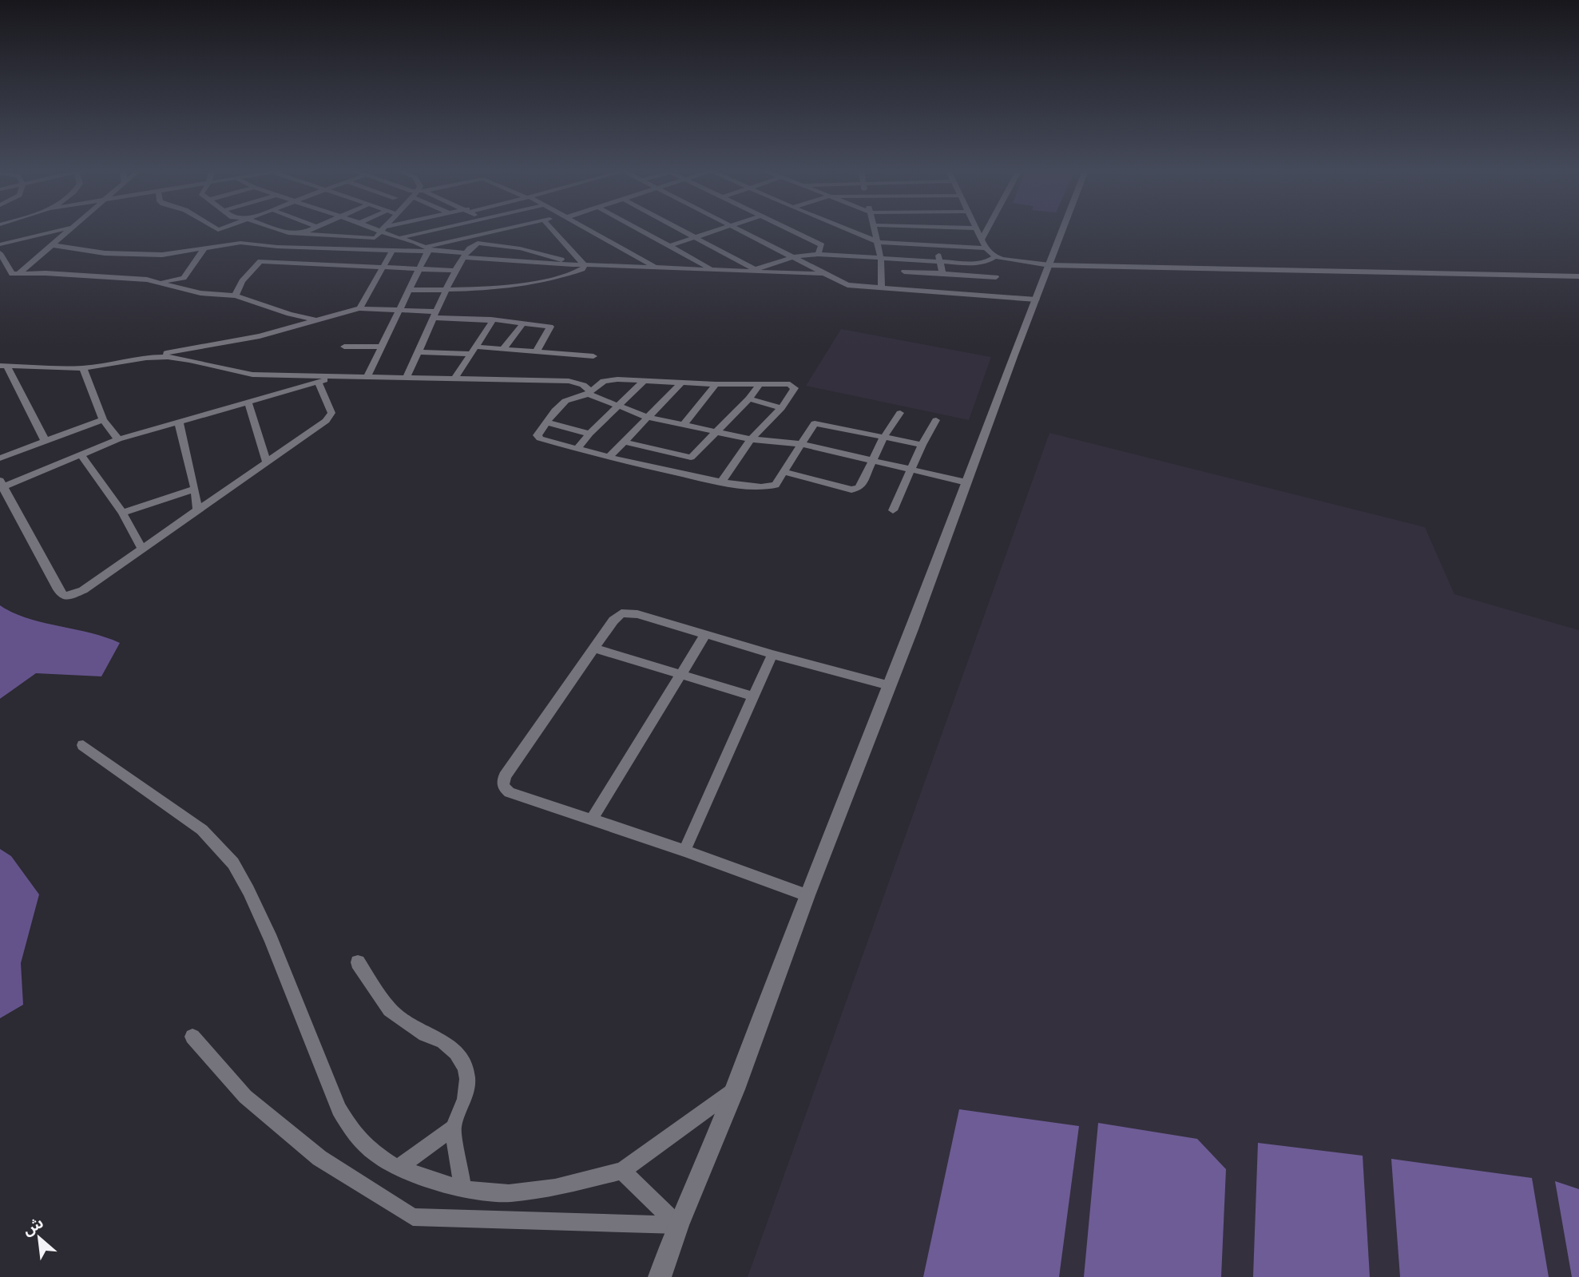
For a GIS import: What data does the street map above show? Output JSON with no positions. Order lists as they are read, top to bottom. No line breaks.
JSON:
{"north":"top left"}
